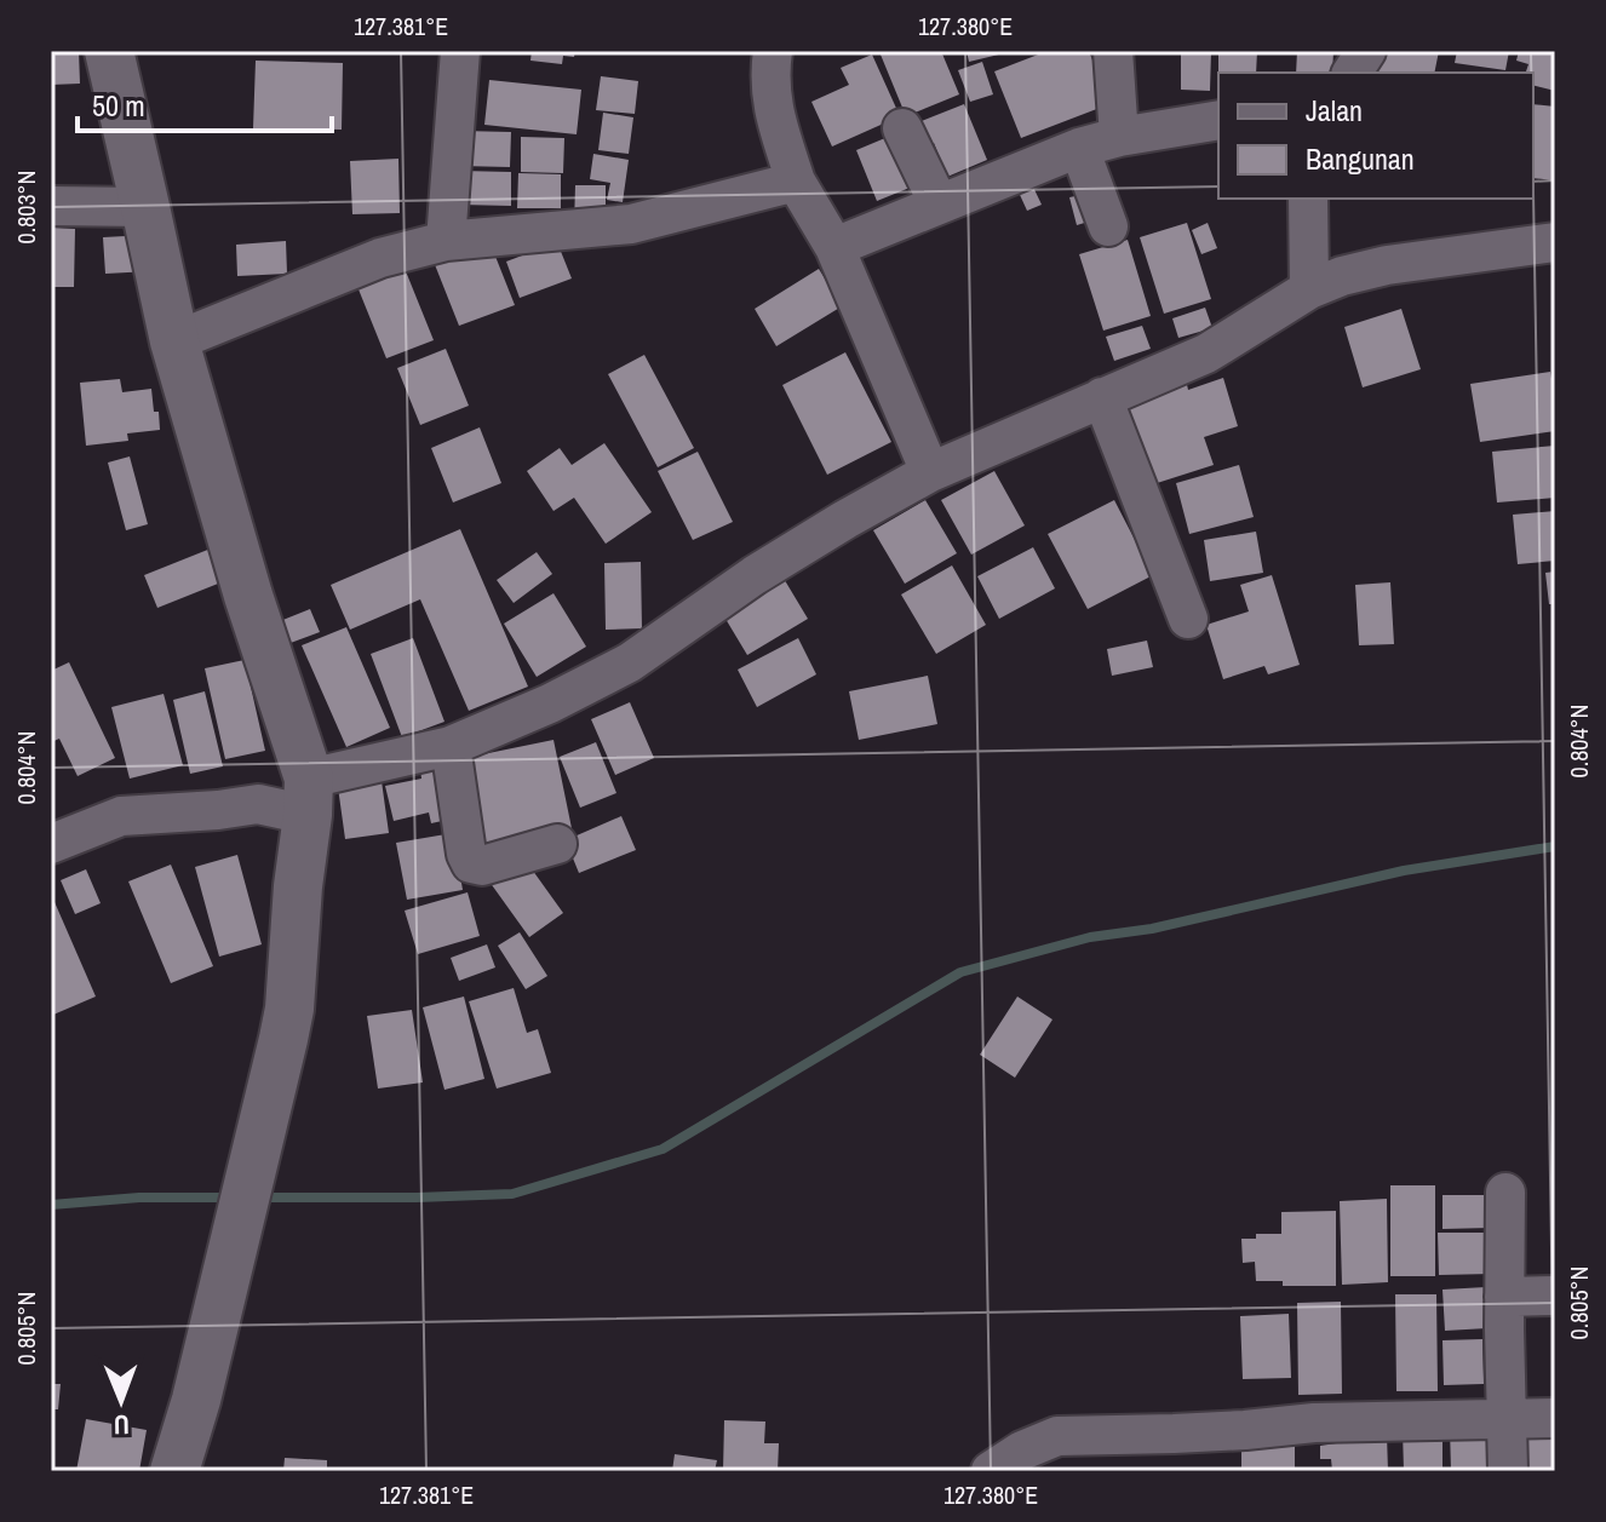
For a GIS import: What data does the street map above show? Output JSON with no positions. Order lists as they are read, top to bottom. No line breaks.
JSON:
{"legend":["Jalan","Bangunan"],"scale_bar":"50 m","north":"bottom","coordinates":["127.381°E","127.380°E","0.803°N","0.804°N","0.805°N"]}
